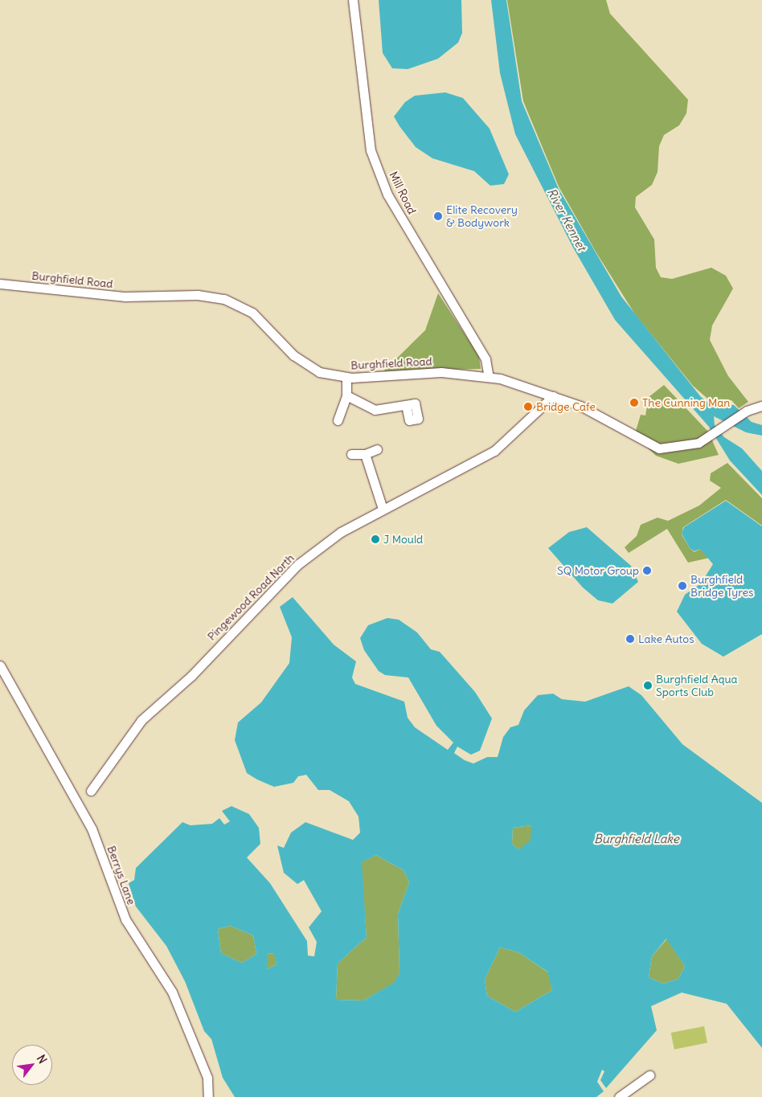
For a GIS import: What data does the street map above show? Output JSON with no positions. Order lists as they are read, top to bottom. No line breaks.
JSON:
{"streets":{"street":["Mill Road","Burghfield Road","Pingewood Road North","Berrys Lane"]},"crossings":[["Mill Road","Burghfield Road"],["Burghfield Road","Pingewood Road North"]],"water":["River Kennet","Burghfield Lake"],"places":["Elite Recovery & Bodywork","The Cunning Man","Bridge Cafe","J Mould","SQ Motor Group","Burghfield Bridge Tyres","Lake Autos","Burghfield Aqua Sports Club"],"north":"top right"}
